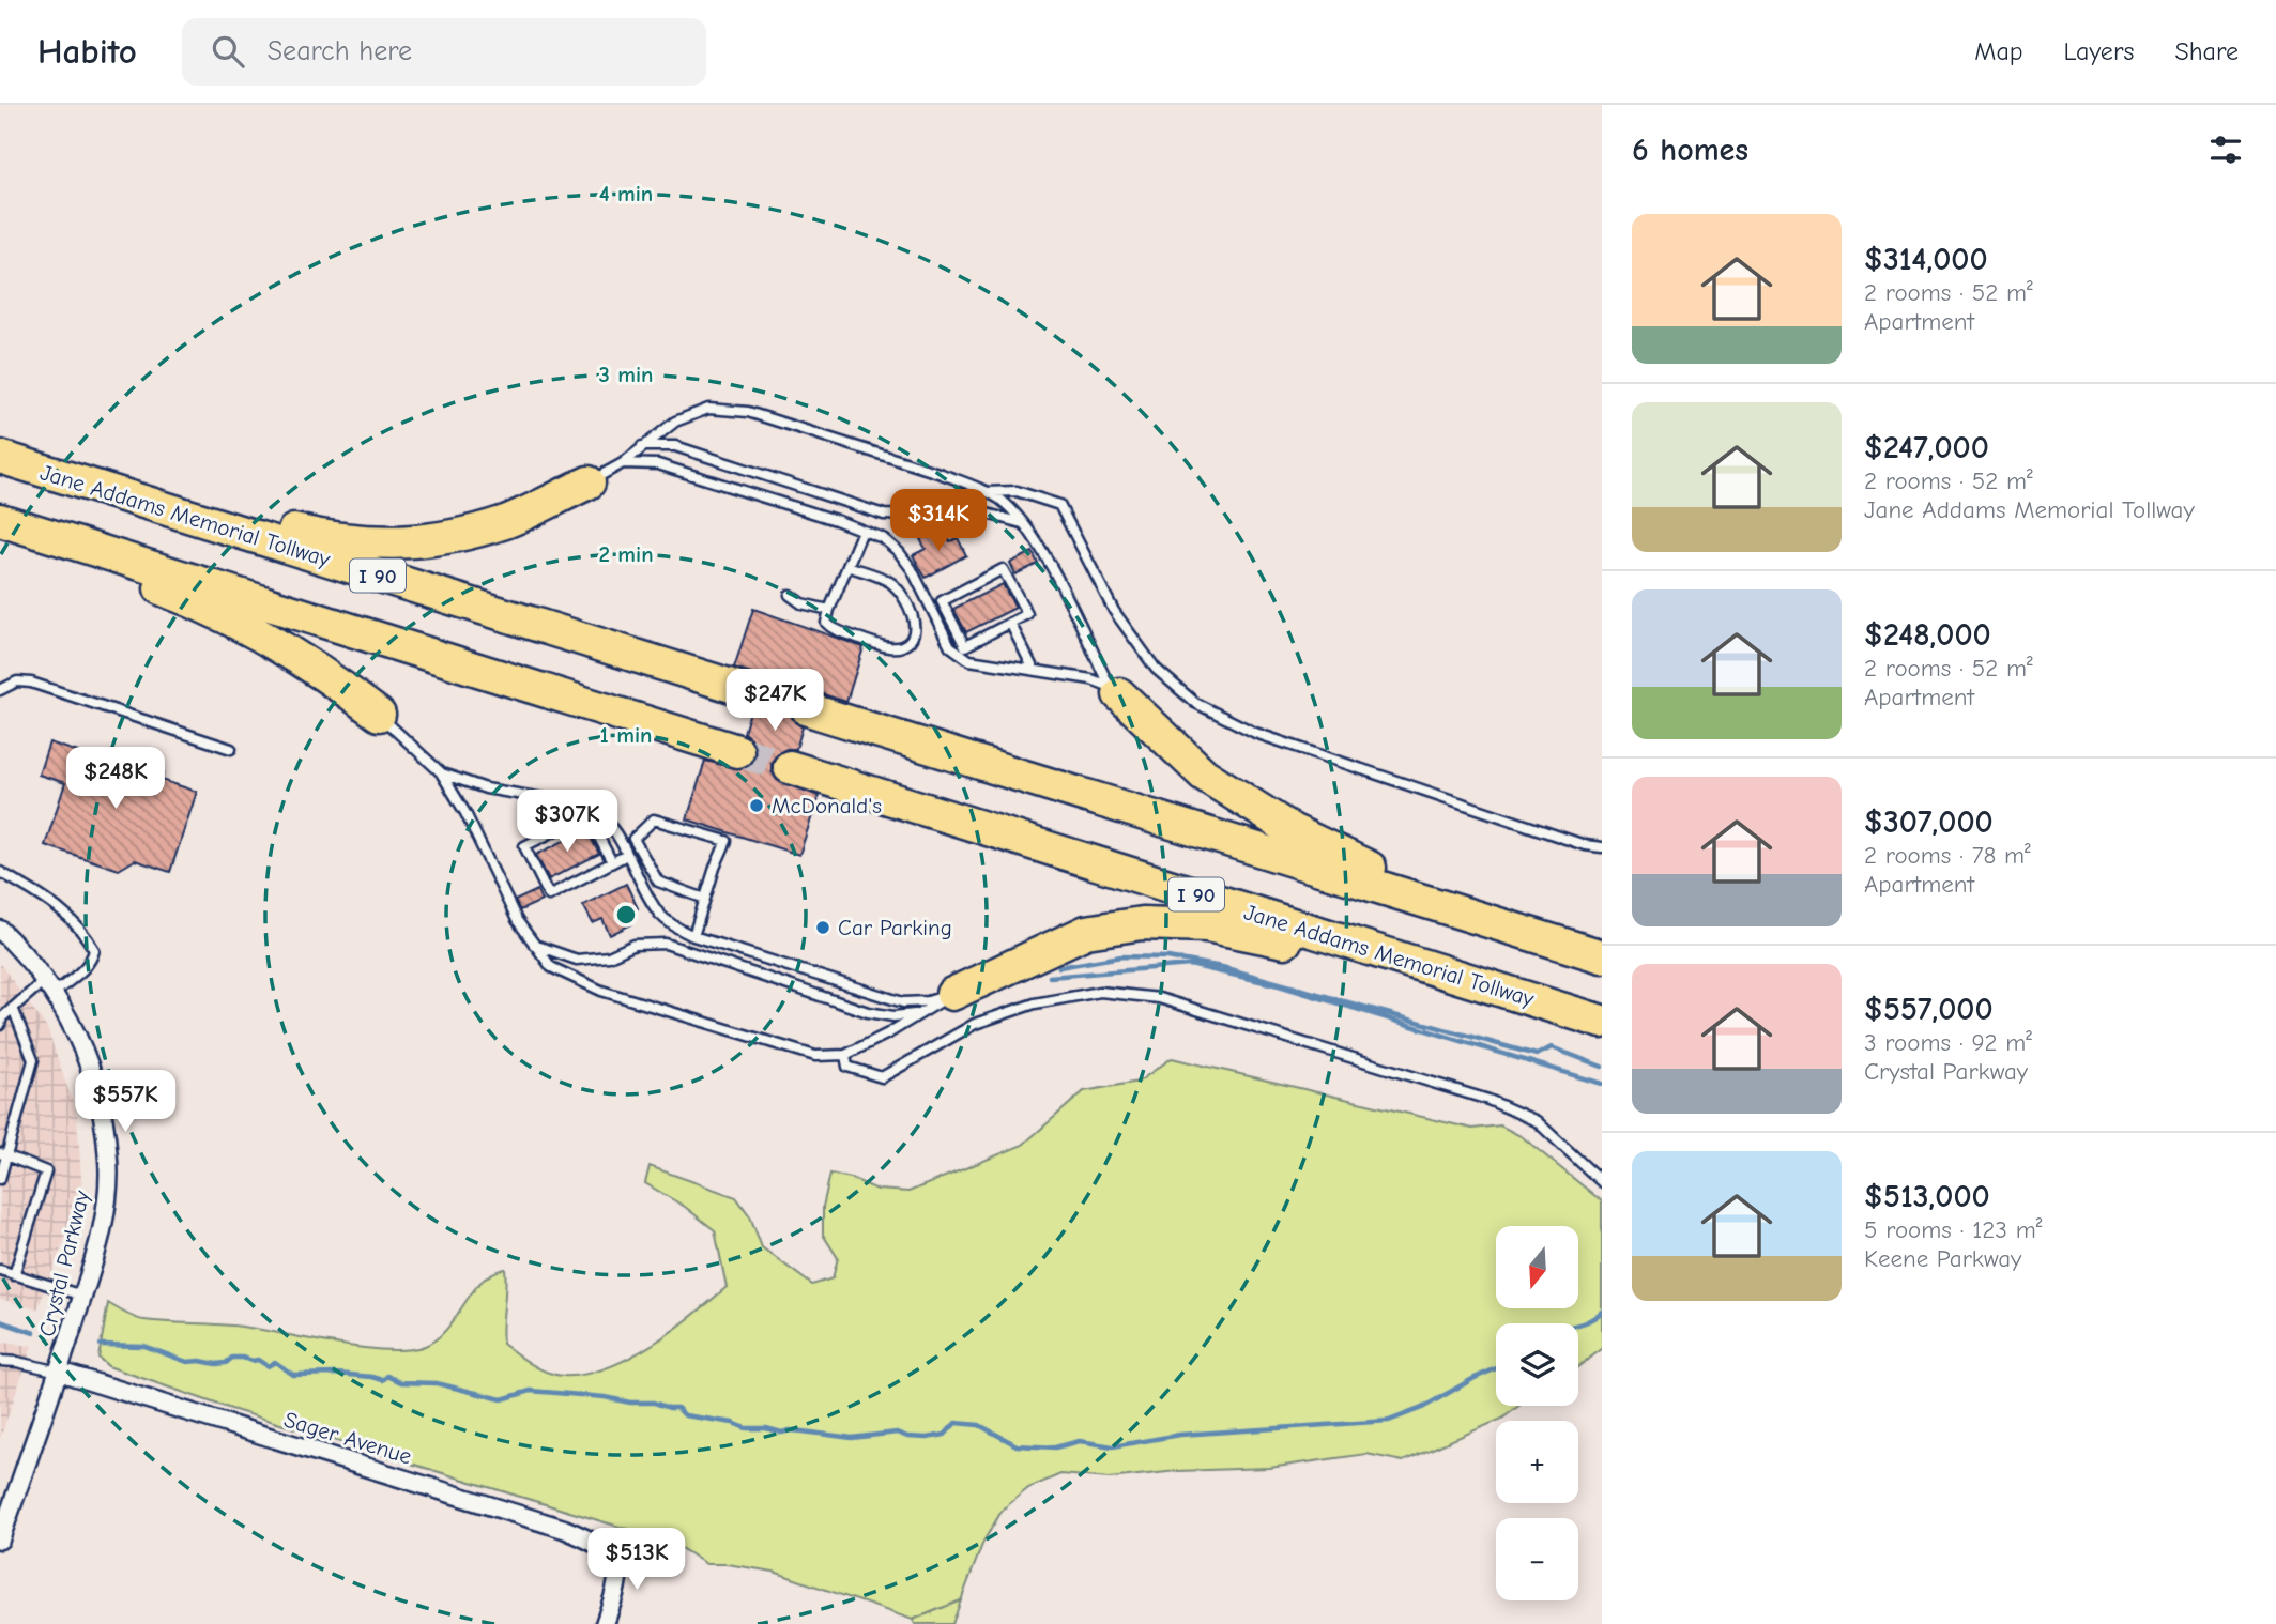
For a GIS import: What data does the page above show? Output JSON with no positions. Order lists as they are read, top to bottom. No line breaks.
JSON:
{"streets":{"highway":["Jane Addams Memorial Tollway","I 90"],"street":["Crystal Parkway","Sager Avenue"]},"crossings":[["Crystal Parkway","Sager Avenue"]],"places":["McDonald's","Car Parking"],"north":"bottom","page":{"header":"Habito","search":"Search here","nav":["Map","Layers","Share"],"heading":"6 homes","list":[{"name":"$314,000","note":"2 rooms · 52 m² · Apartment"},{"name":"$247,000","note":"2 rooms · 52 m² · Jane Addams Memorial Tollway"},{"name":"$248,000","note":"2 rooms · 52 m² · Apartment"},{"name":"$307,000","note":"2 rooms · 78 m² · Apartment"},{"name":"$557,000","note":"3 rooms · 92 m² · Crystal Parkway"},{"name":"$513,000","note":"5 rooms · 123 m² · Keene Parkway"}],"price":["$314K","$247K","$248K","$307K","$557K","$513K"],"map_buttons":["+","−"]},"rings":["4 min","3 min","2 min","1 min"]}
